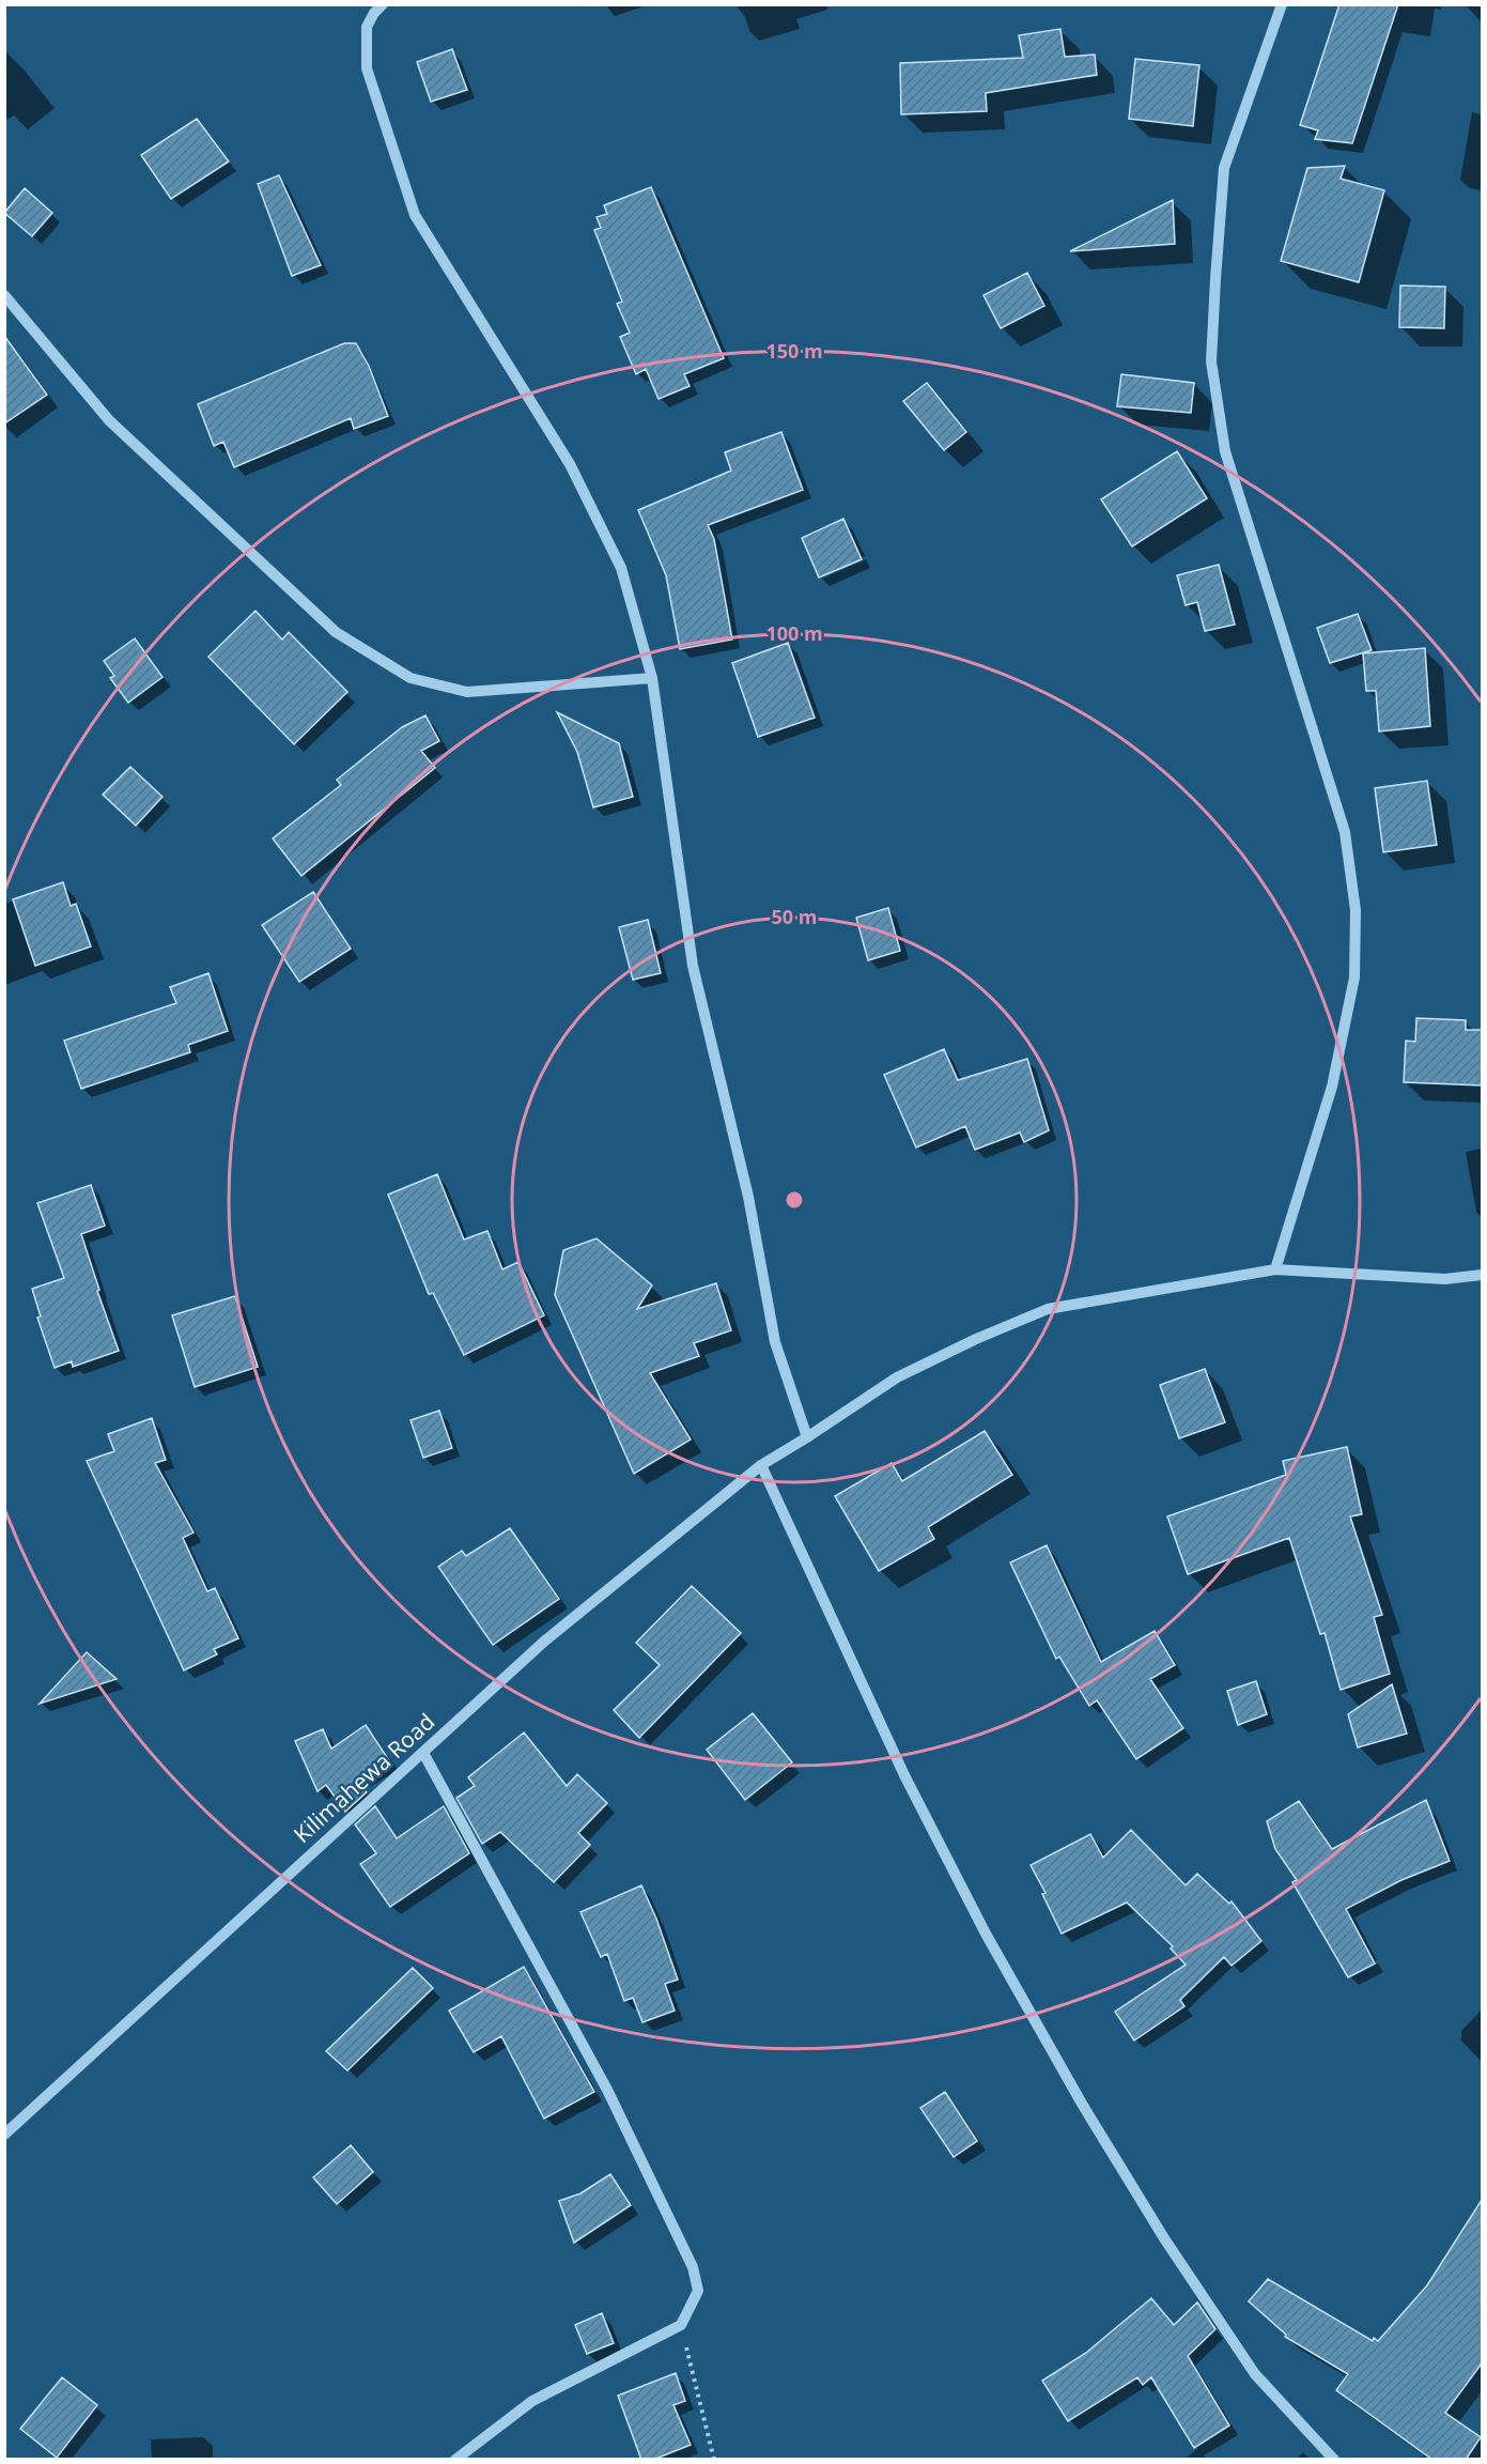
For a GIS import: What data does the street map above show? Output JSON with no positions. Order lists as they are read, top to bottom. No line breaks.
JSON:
{"streets":{"street":["Kilimahewa Road"]},"rings":["150 m","100 m","50 m"]}
